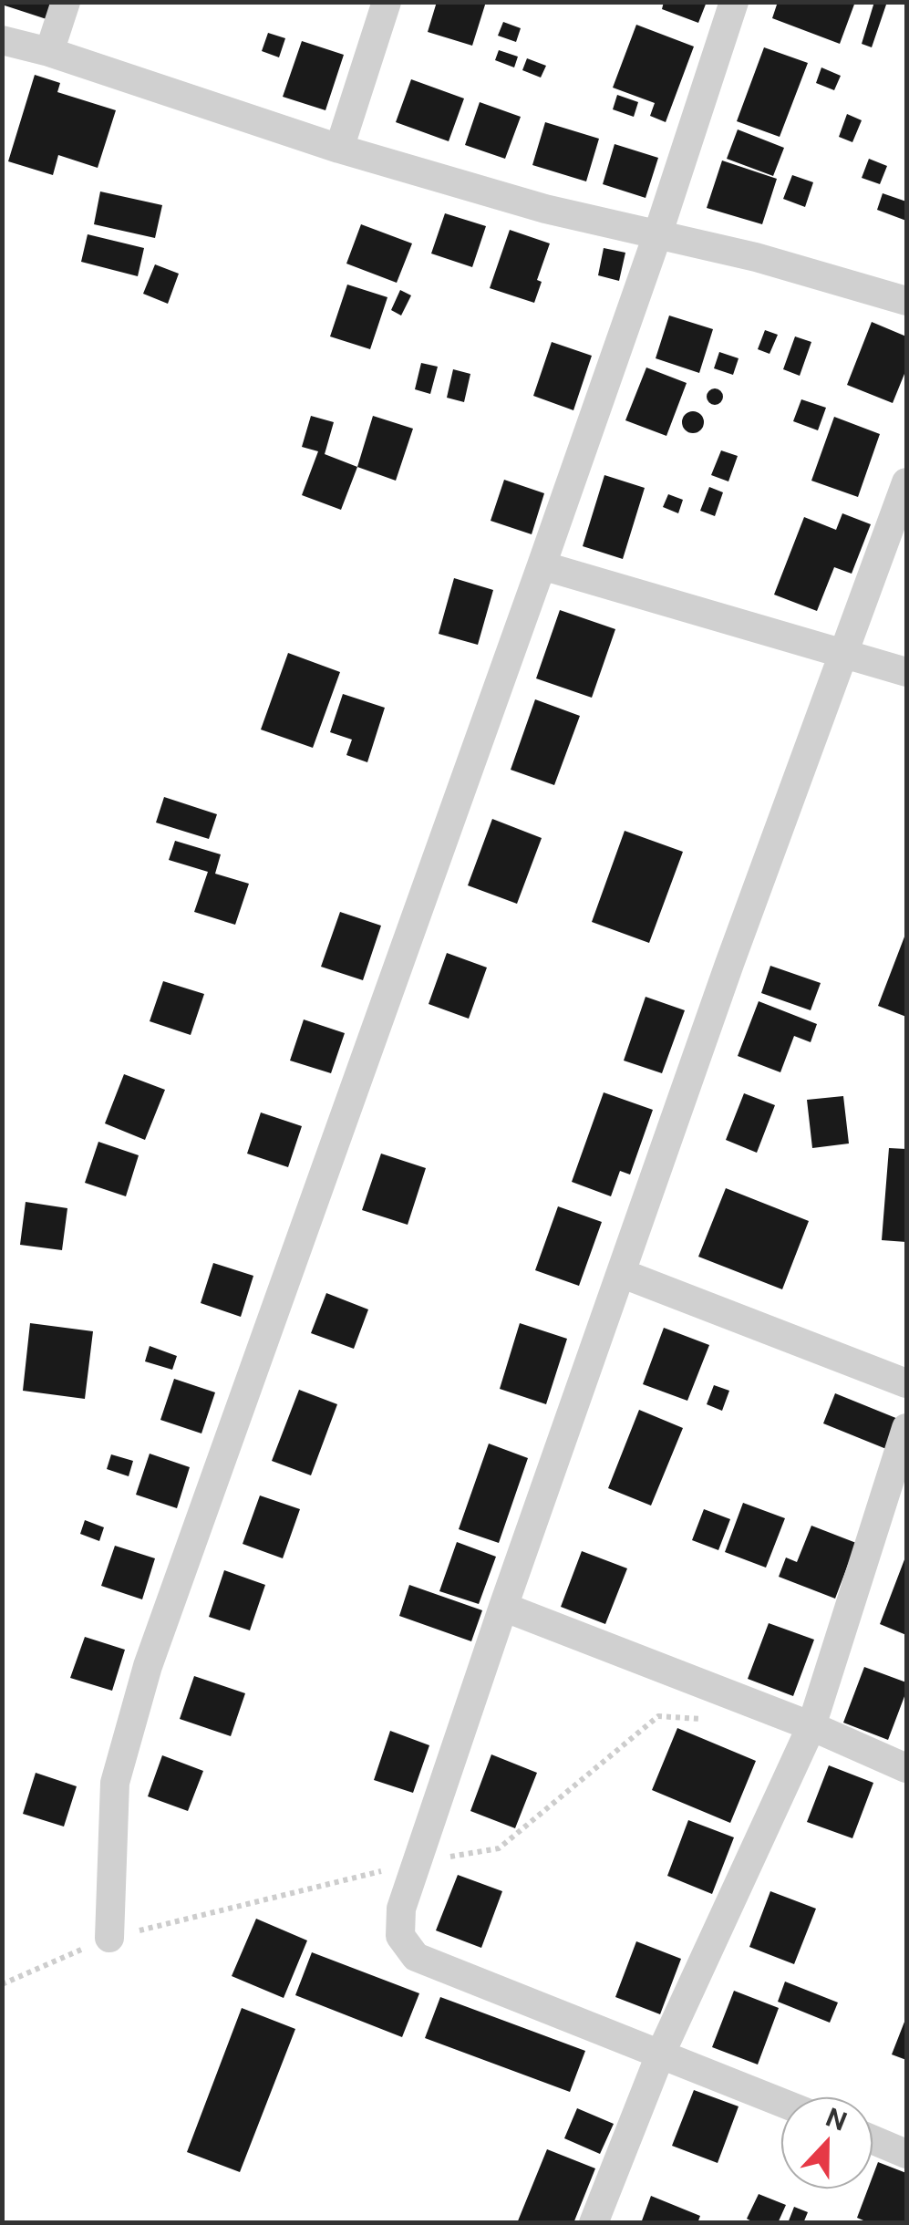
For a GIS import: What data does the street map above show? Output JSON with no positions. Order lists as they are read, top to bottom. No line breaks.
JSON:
{"north":"top"}
